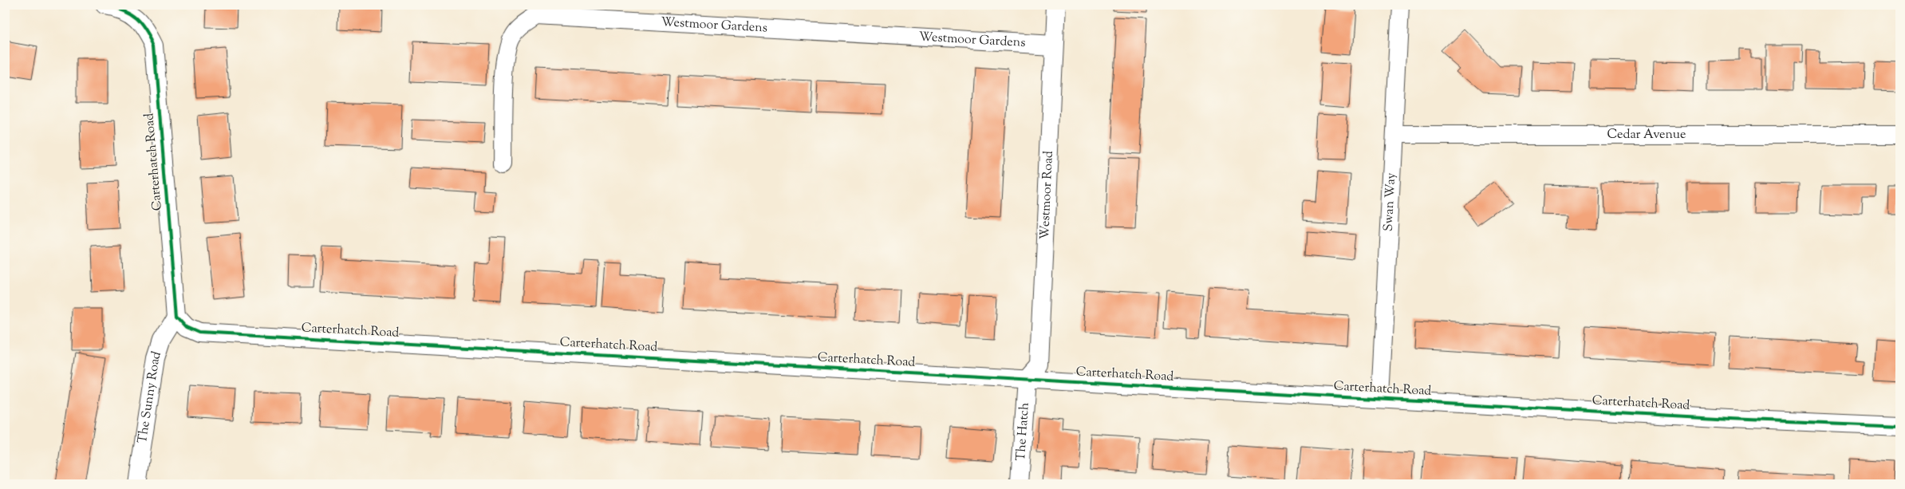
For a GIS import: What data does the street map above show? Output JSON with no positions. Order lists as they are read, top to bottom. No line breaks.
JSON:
{"streets":{"street":["Westmoor Gardens","Cedar Avenue","Carterhatch Road","Westmoor Road","Swan Way","The Sunny Road","The Hatch"]},"crossings":[["Westmoor Gardens","Westmoor Road"],["Cedar Avenue","Swan Way"],["Carterhatch Road","Westmoor Road"],["Carterhatch Road","Swan Way"],["Carterhatch Road","The Sunny Road"],["Carterhatch Road","The Hatch"],["Westmoor Road","The Hatch"]]}
